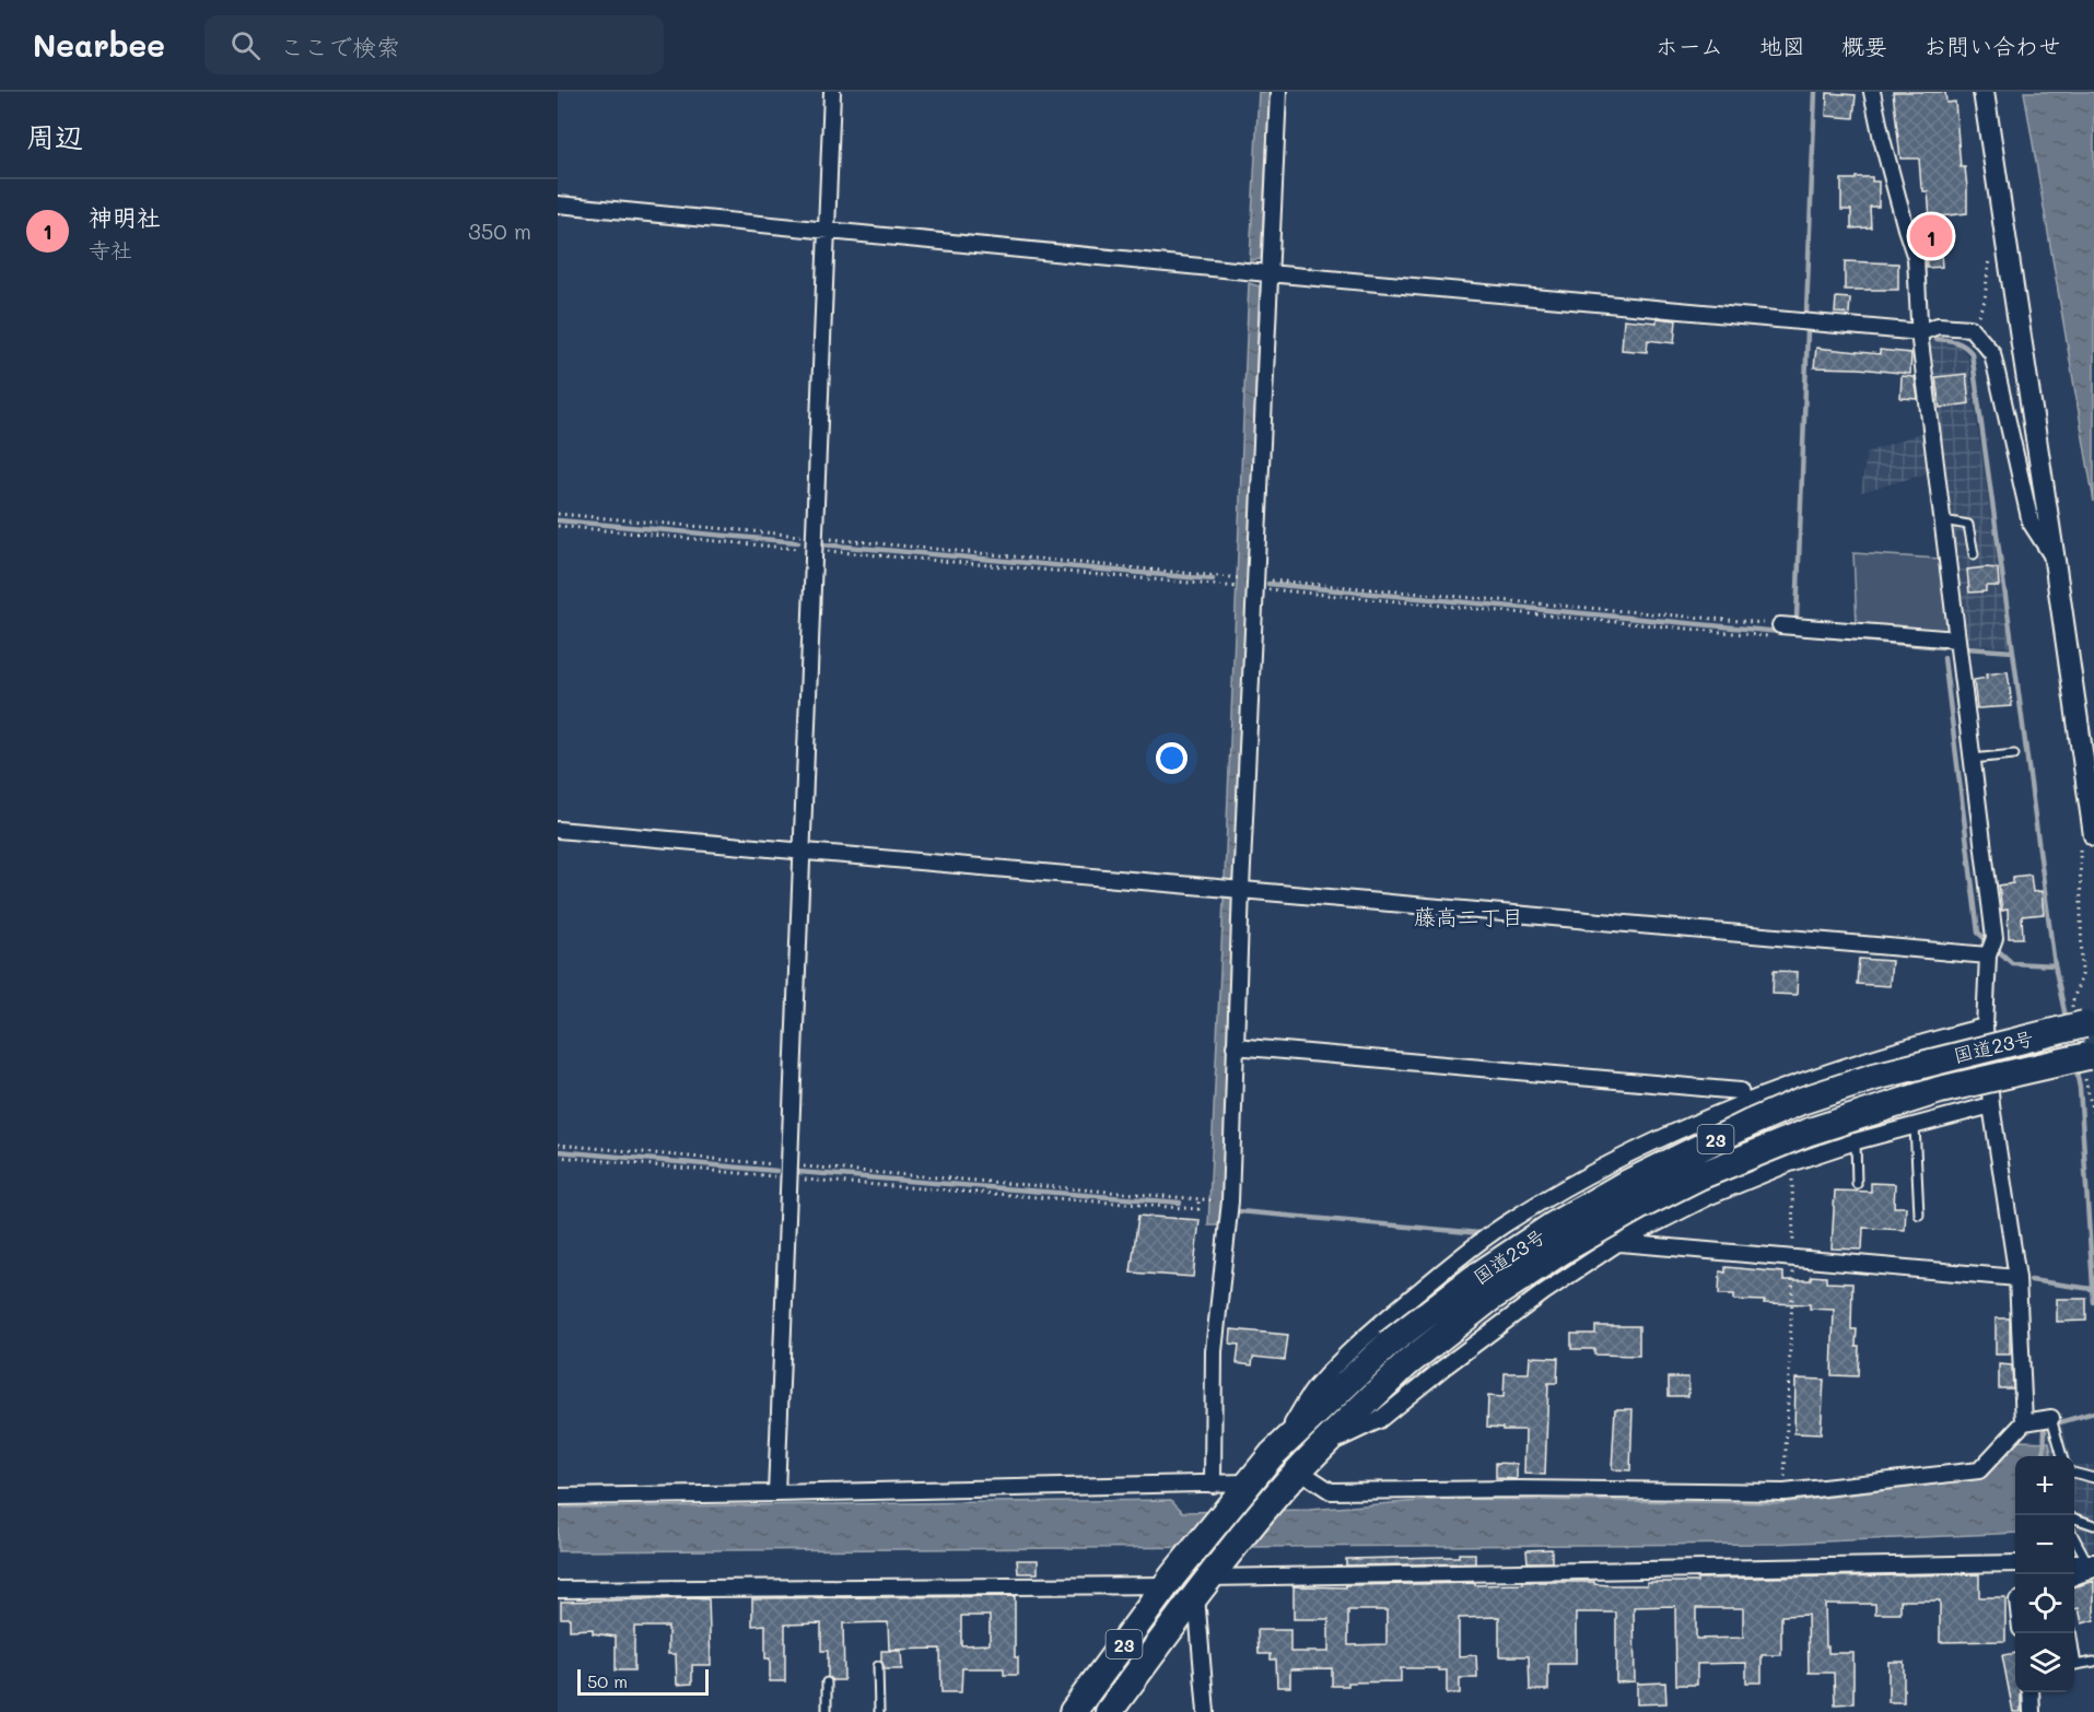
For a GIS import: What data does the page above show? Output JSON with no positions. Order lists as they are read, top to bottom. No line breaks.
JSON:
{"streets":{"highway":["国道23号","23"]},"districts":["藤高二丁目"],"scale_bar":"50 m","page":{"header":"Nearbee","search":"ここで検索","nav":["ホーム","地図","概要","お問い合わせ"],"heading":"周辺","list":[{"mark":"1","name":"神明社","note":"寺社","value":"350 m"}],"pins":"1","map_buttons":["+","−"],"scale":"50 m"}}
